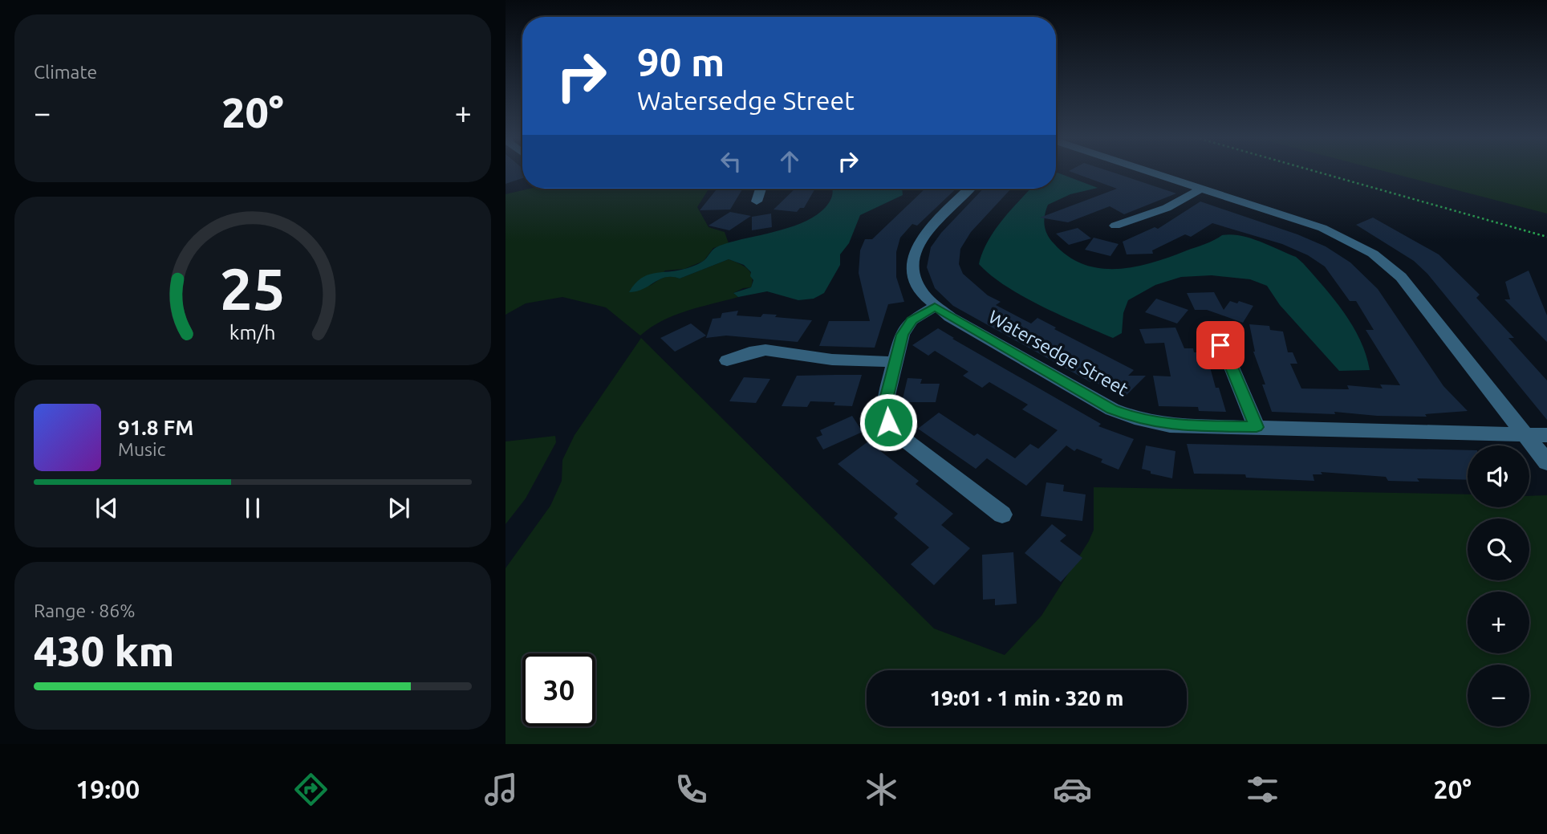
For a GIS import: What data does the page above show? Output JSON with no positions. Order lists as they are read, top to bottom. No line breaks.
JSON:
{"streets":{"street":["Watersedge Street"]},"page":{"tile":["Climate",["Range · 86%","430 km"]],"turn":["90 m","Watersedge Street"],"heat":["−","20°","+"],"song":["91.8 FM","Music"],"map_buttons":["+","−"],"limit":"30","trip":"19:01 · 1 min · 320 m","tabs":["19:00","20°"],"gauge":["25","km/h"]}}
